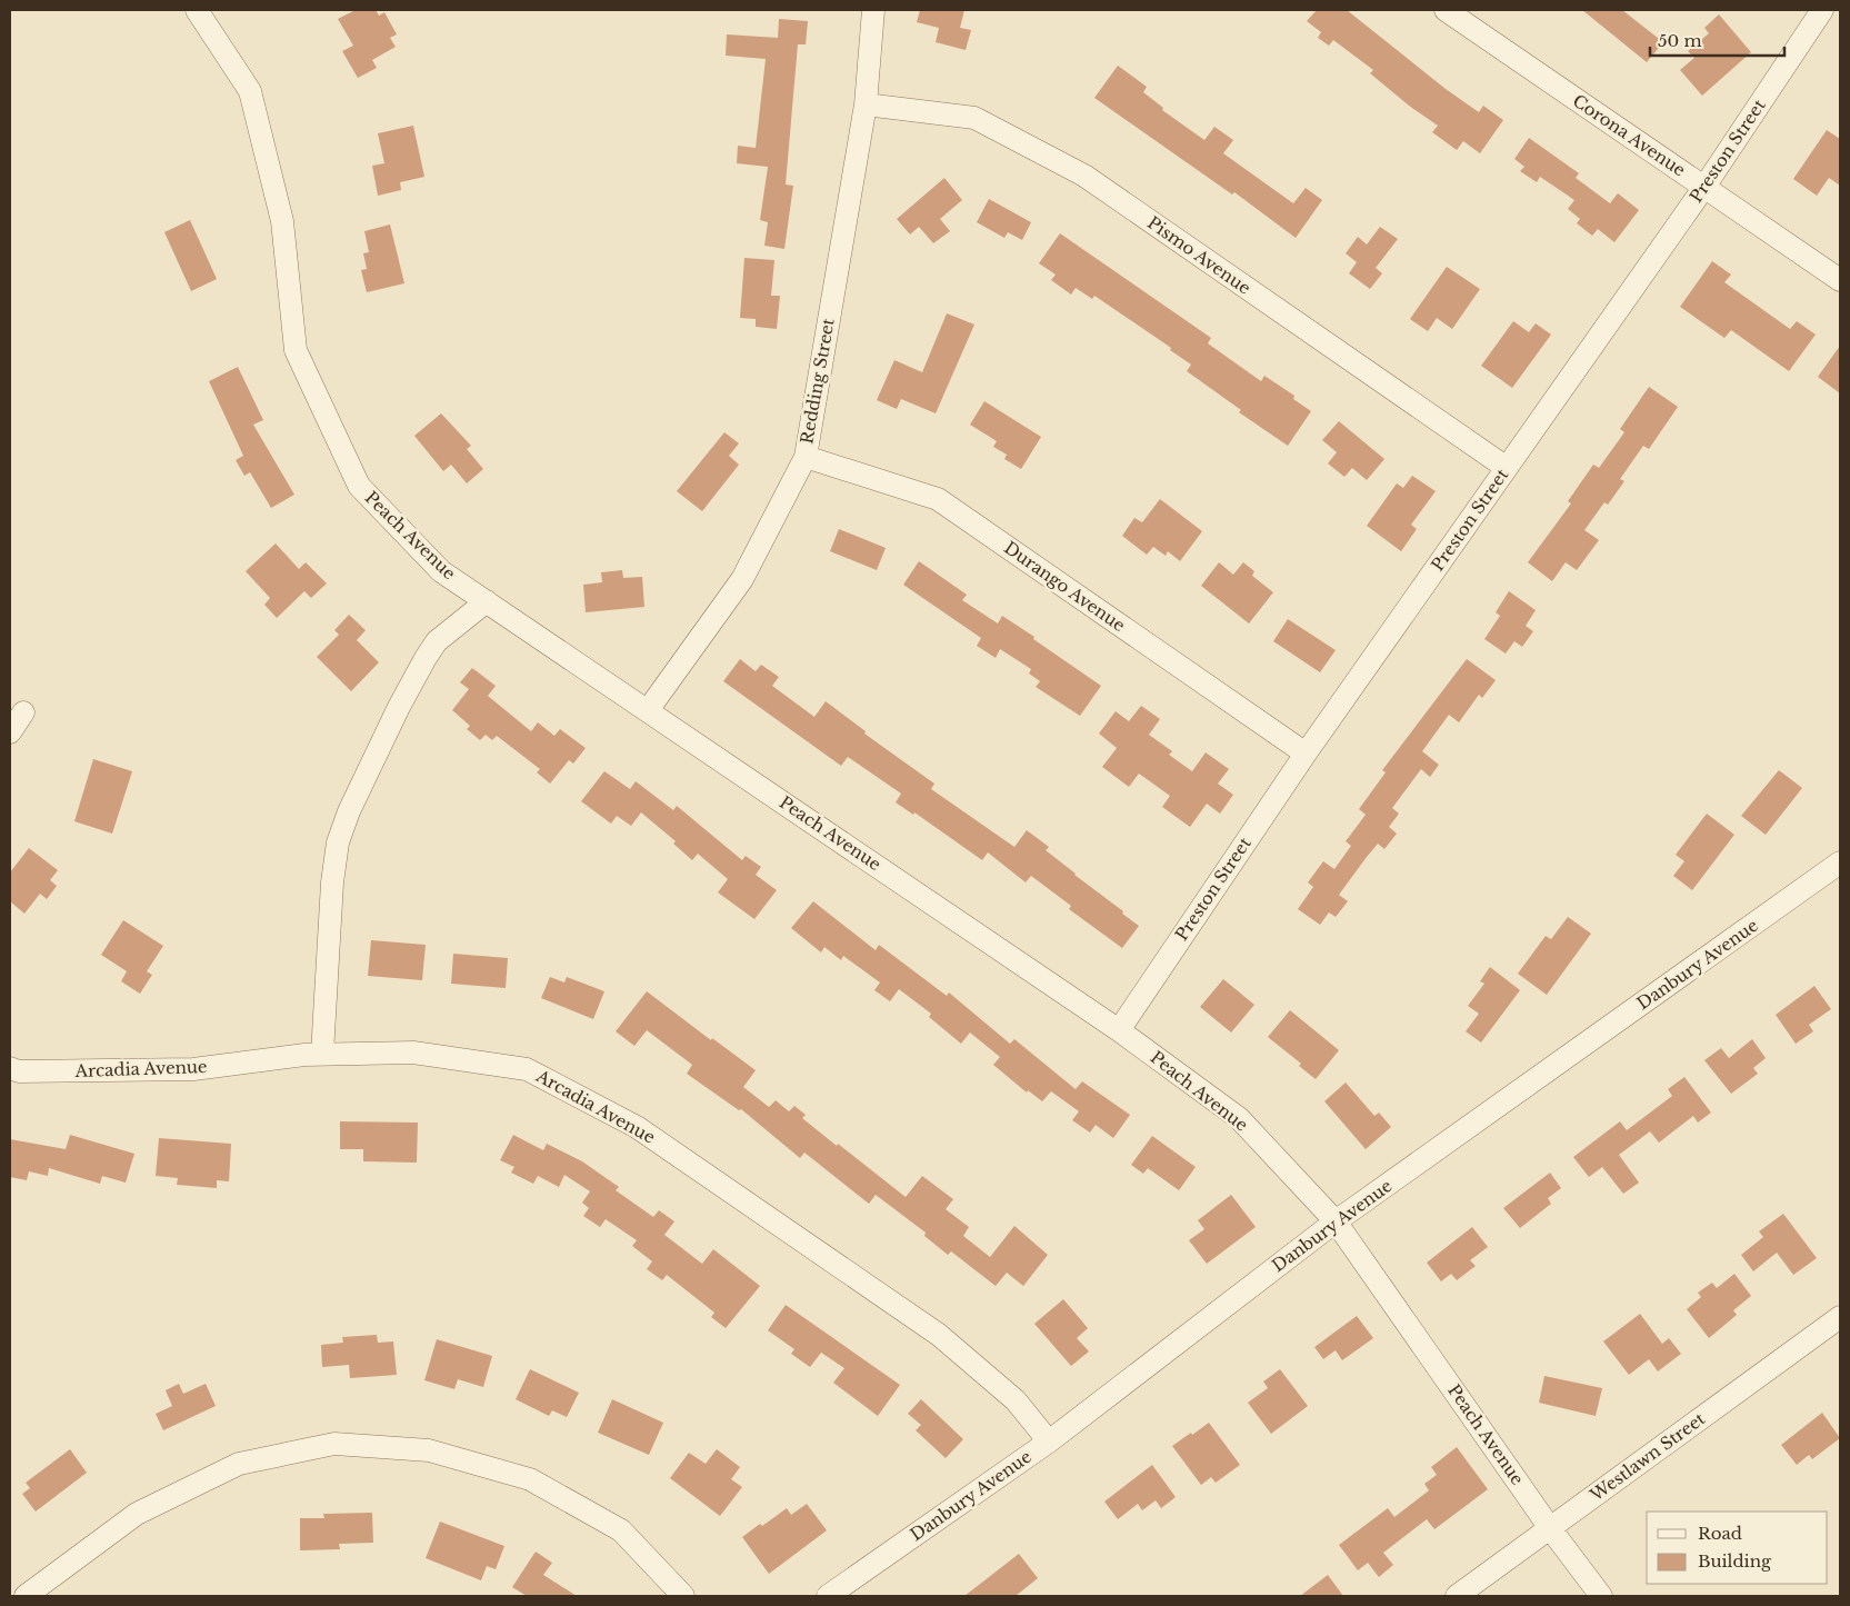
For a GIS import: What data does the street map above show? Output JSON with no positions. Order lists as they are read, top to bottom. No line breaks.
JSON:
{"streets":{"street":["Corona Avenue","Preston Street","Pismo Avenue","Redding Street","Peach Avenue","Durango Avenue","Danbury Avenue","Arcadia Avenue","Westlawn Street"]},"crossings":[["Corona Avenue","Preston Street"],["Preston Street","Pismo Avenue"],["Preston Street","Peach Avenue"],["Preston Street","Durango Avenue"],["Pismo Avenue","Redding Street"],["Redding Street","Peach Avenue"],["Redding Street","Durango Avenue"],["Peach Avenue","Danbury Avenue"],["Peach Avenue","Westlawn Street"],["Danbury Avenue","Arcadia Avenue"]],"legend":["Road","Building"],"scale_bar":"50 m"}
